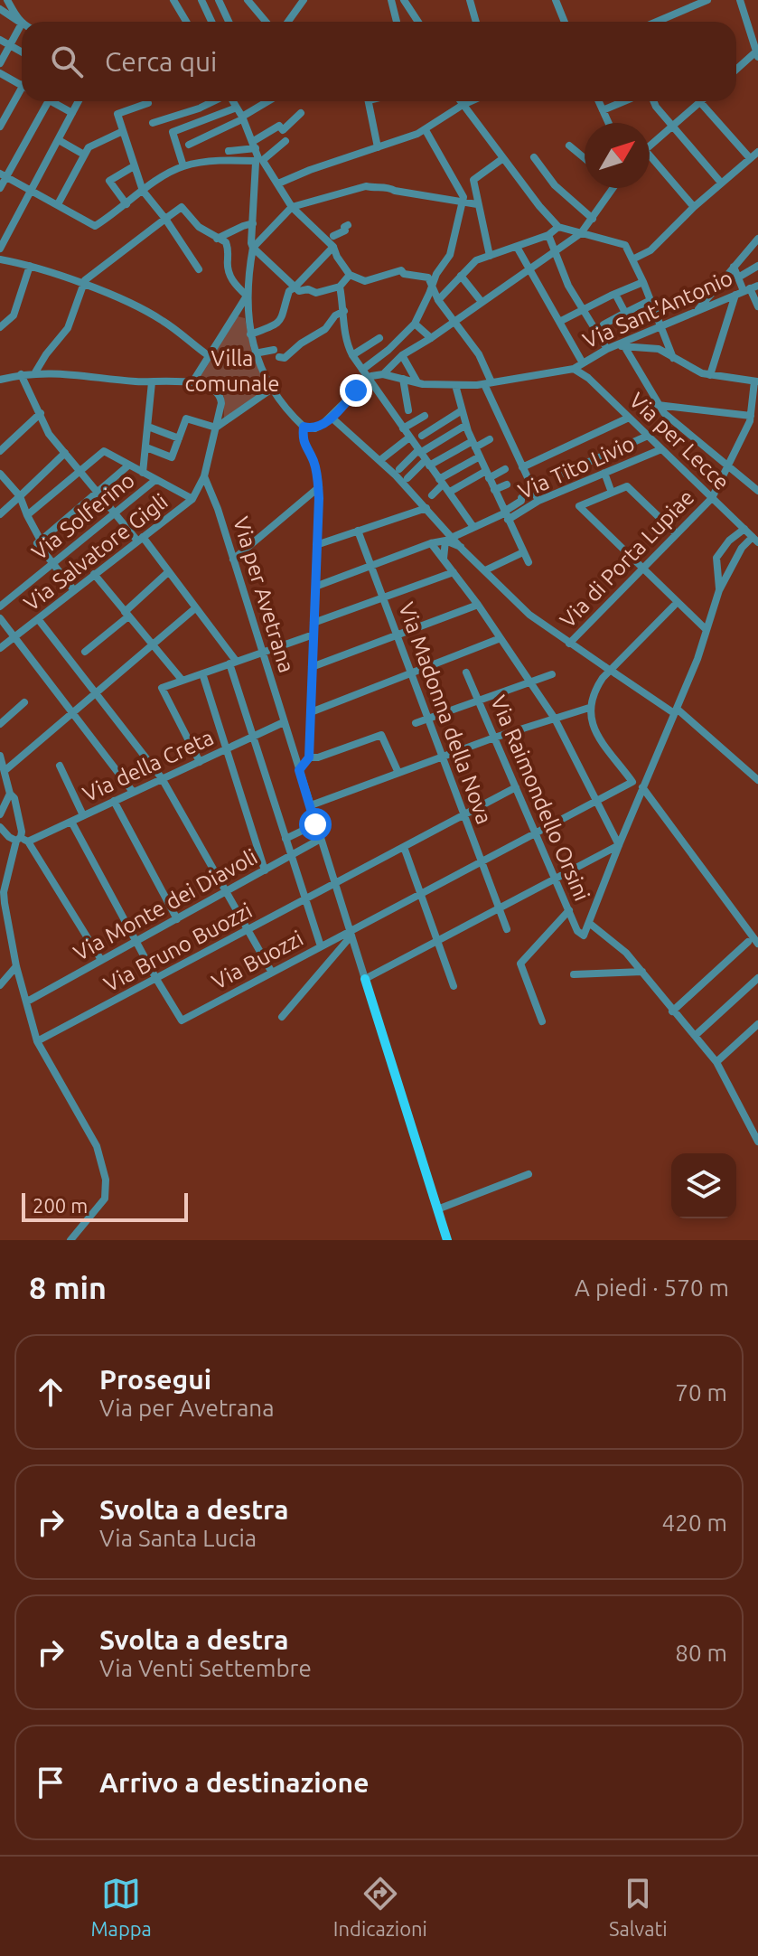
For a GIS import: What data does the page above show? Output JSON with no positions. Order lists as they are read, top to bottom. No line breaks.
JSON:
{"streets":{"street":["Via Sant'Antonio","Via per Lecce","Via Tito Livio","Via Solferino","Via Salvatore Gigli","Via di Porta Lupiae","Via per Avetrana","Via Madonna della Nova","Via della Creta","Via Raimondello Orsini","Via Monte dei Diavoli","Via Bruno Buozzi","Via Buozzi"]},"crossings":[["Via Sant'Antonio","Via per Lecce"],["Via per Lecce","Via Tito Livio"],["Via per Lecce","Via di Porta Lupiae"],["Via Salvatore Gigli","Via per Avetrana"],["Via per Avetrana","Via della Creta"],["Via per Avetrana","Via Monte dei Diavoli"],["Via per Avetrana","Via Bruno Buozzi"],["Via per Avetrana","Via Buozzi"],["Via Madonna della Nova","Via Bruno Buozzi"],["Via Madonna della Nova","Via Buozzi"],["Via Raimondello Orsini","Via Bruno Buozzi"],["Via Raimondello Orsini","Via Buozzi"],["Via Bruno Buozzi","Via Buozzi"]],"parks":["Villa comunale"],"scale_bar":"200 m","north":"top right","page":{"search":"Cerca qui","scale":"200 m","heading":["8 min","A piedi · 570 m"],"list":[["Prosegui","Via per Avetrana","70 m"],["Svolta a destra","Via Santa Lucia","420 m"],["Svolta a destra","Via Venti Settembre","80 m"],"Arrivo a destinazione"],"nav":["Mappa","Indicazioni","Salvati"]}}
